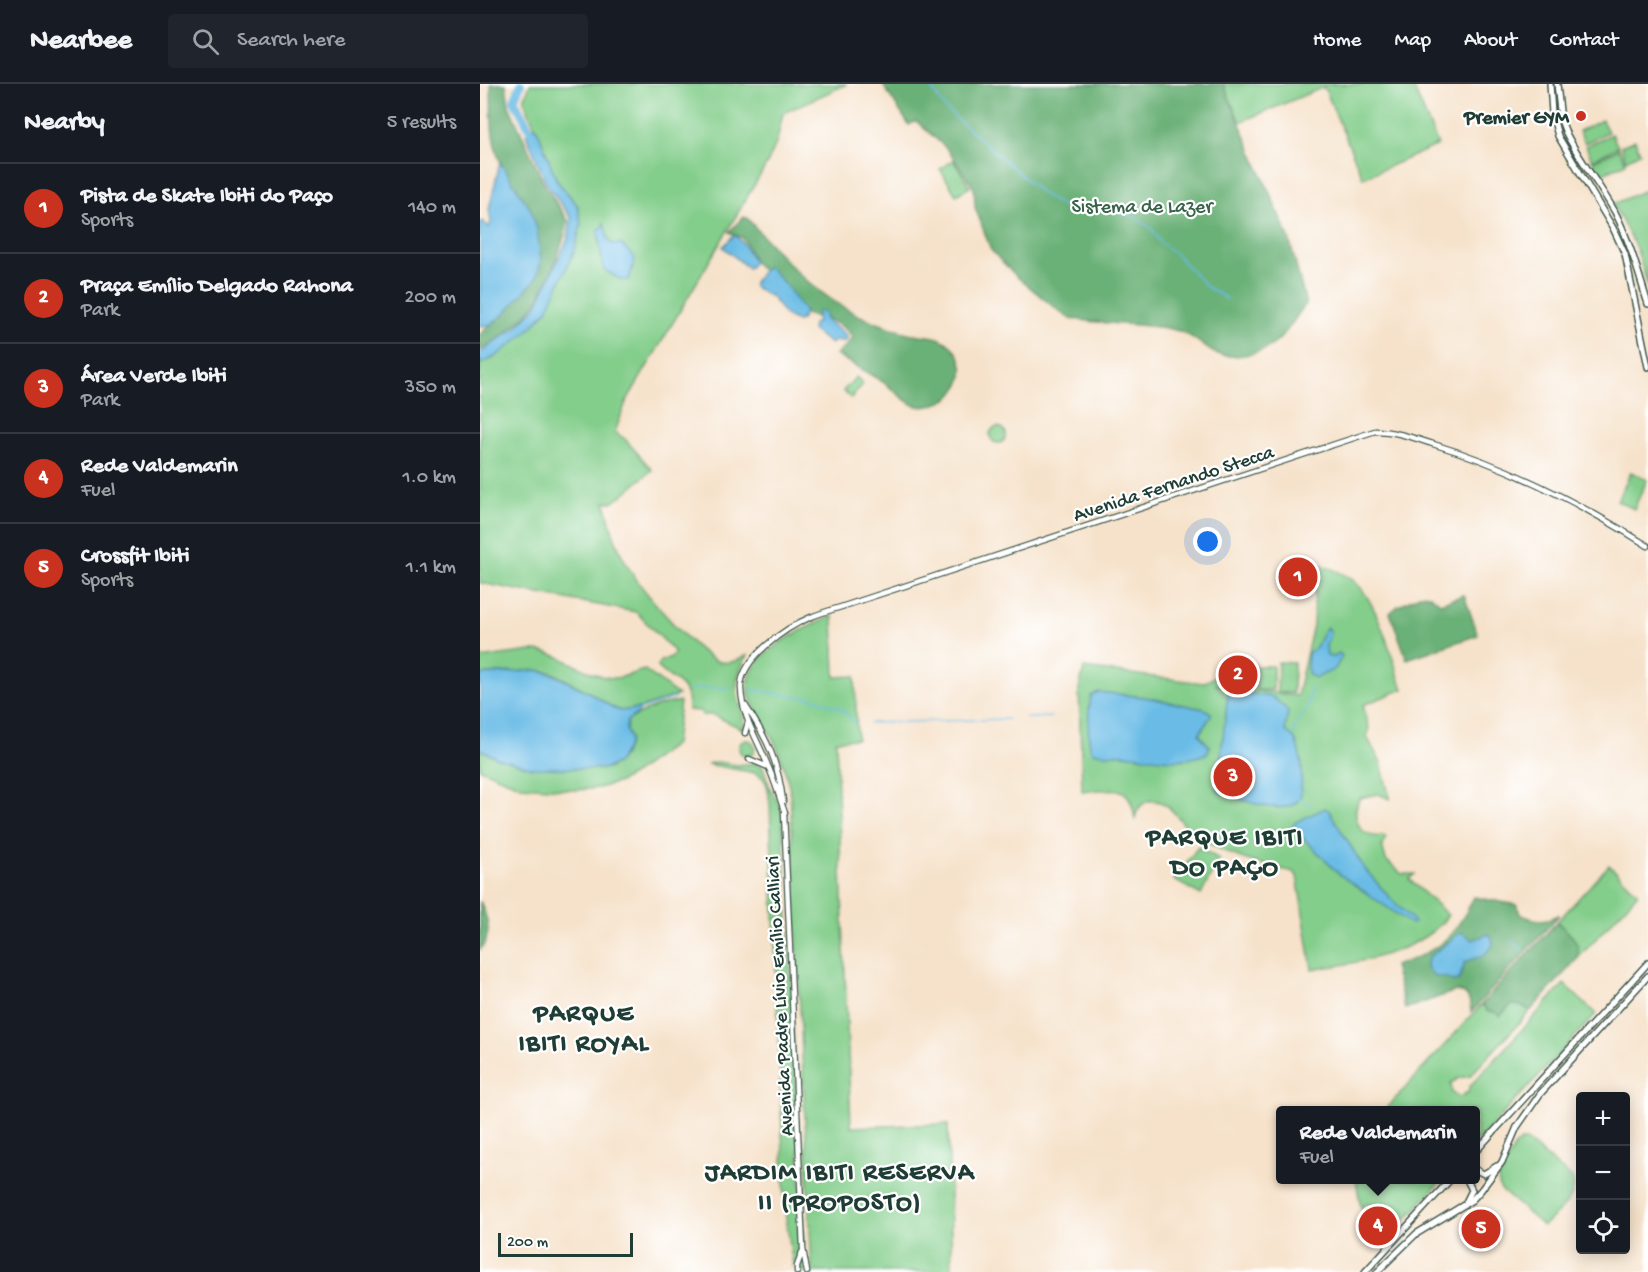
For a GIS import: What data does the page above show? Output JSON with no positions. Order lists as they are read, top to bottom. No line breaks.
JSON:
{"streets":{"street":["Avenida Fernando Stecca","Avenida Padre Lívio Emílio Calliari"]},"crossings":[["Avenida Fernando Stecca","Avenida Padre Lívio Emílio Calliari"]],"districts":["PARQUE IBITI DO PAÇO","PARQUE IBITI ROYAL","JARDIM IBITI RESERVA II (PROPOSTO)"],"parks":["Sistema de Lazer"],"places":["Premier GYM"],"scale_bar":"200 m","page":{"header":"Nearbee","search":"Search here","nav":["Home","Map","About","Contact"],"heading":["Nearby","5 results"],"list":[{"mark":"1","name":"Pista de Skate Ibiti do Paço","note":"Sports","value":"140 m"},{"mark":"2","name":"Praça Emílio Delgado Rahona","note":"Park","value":"200 m"},{"mark":"3","name":"Área Verde Ibiti","note":"Park","value":"350 m"},{"mark":"4","name":"Rede Valdemarin","note":"Fuel","value":"1.0 km"},{"mark":"5","name":"Crossfit Ibiti","note":"Sports","value":"1.1 km"}],"pins":["1","2","3","4","5"],"map_buttons":["+","−"],"popup":["Rede Valdemarin","Fuel"],"scale":"200 m"}}
